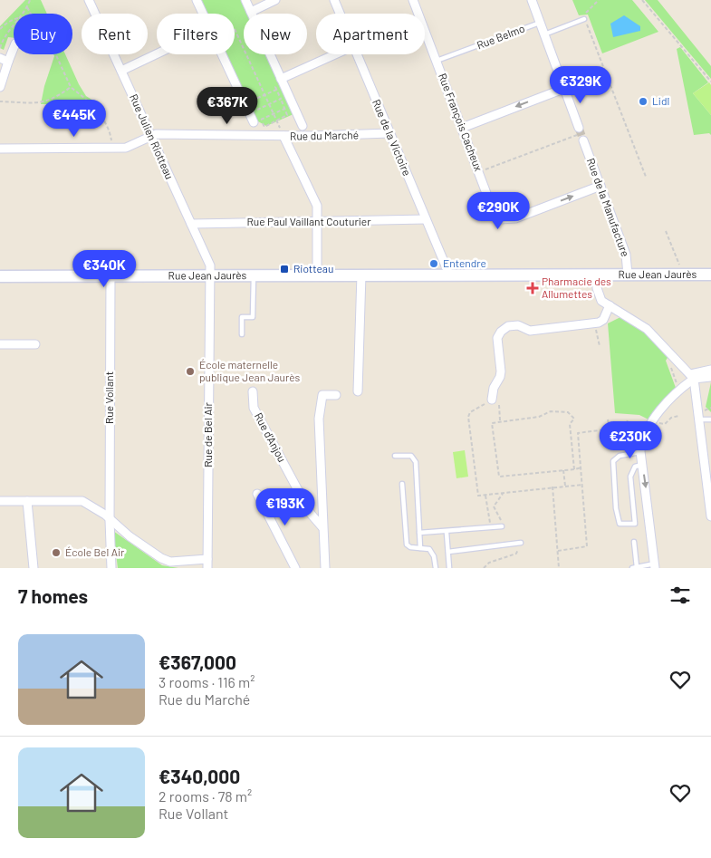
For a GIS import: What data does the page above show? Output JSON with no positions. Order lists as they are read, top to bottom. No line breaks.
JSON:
{"streets":{"main road":["Rue Jean Jaurès"],"street":["Rue François Cacheux","Rue du Marché","Rue Julien Riotteau","Rue de la Victoire","Rue de la Manufacture","Rue Paul Vaillant Couturier","Rue Vollant","Rue de Bel Air","Rue d'Anjou"],"lane":["Rue Belmo"]},"crossings":[["Rue Belmo","Rue François Cacheux"],["Rue Belmo","Rue de la Manufacture"],["Rue François Cacheux","Rue de la Manufacture"],["Rue du Marché","Rue Julien Riotteau"],["Rue du Marché","Rue de la Victoire"],["Rue Julien Riotteau","Rue Paul Vaillant Couturier"],["Rue Julien Riotteau","Rue Jean Jaurès"],["Rue Julien Riotteau","Rue de Bel Air"],["Rue de la Victoire","Rue Paul Vaillant Couturier"],["Rue de la Victoire","Rue Jean Jaurès"],["Rue de la Manufacture","Rue Jean Jaurès"],["Rue Jean Jaurès","Rue Vollant"],["Rue Jean Jaurès","Rue de Bel Air"]],"places":{"other":["Lidl","Entendre","École maternelle publique Jean Jaurès","École Bel Air"],"transit":["Riotteau"],"health":["Pharmacie des Allumettes"]},"page":{"chip":["Buy","Rent","Filters","New","Apartment"],"price":["€329K","€367K","€445K","€290K","€340K","€230K","€193K"],"heading":"7 homes","list":[{"name":"€367,000","note":"3 rooms · 116 m² · Rue du Marché"},{"name":"€340,000","note":"2 rooms · 78 m² · Rue Vollant"}]}}
